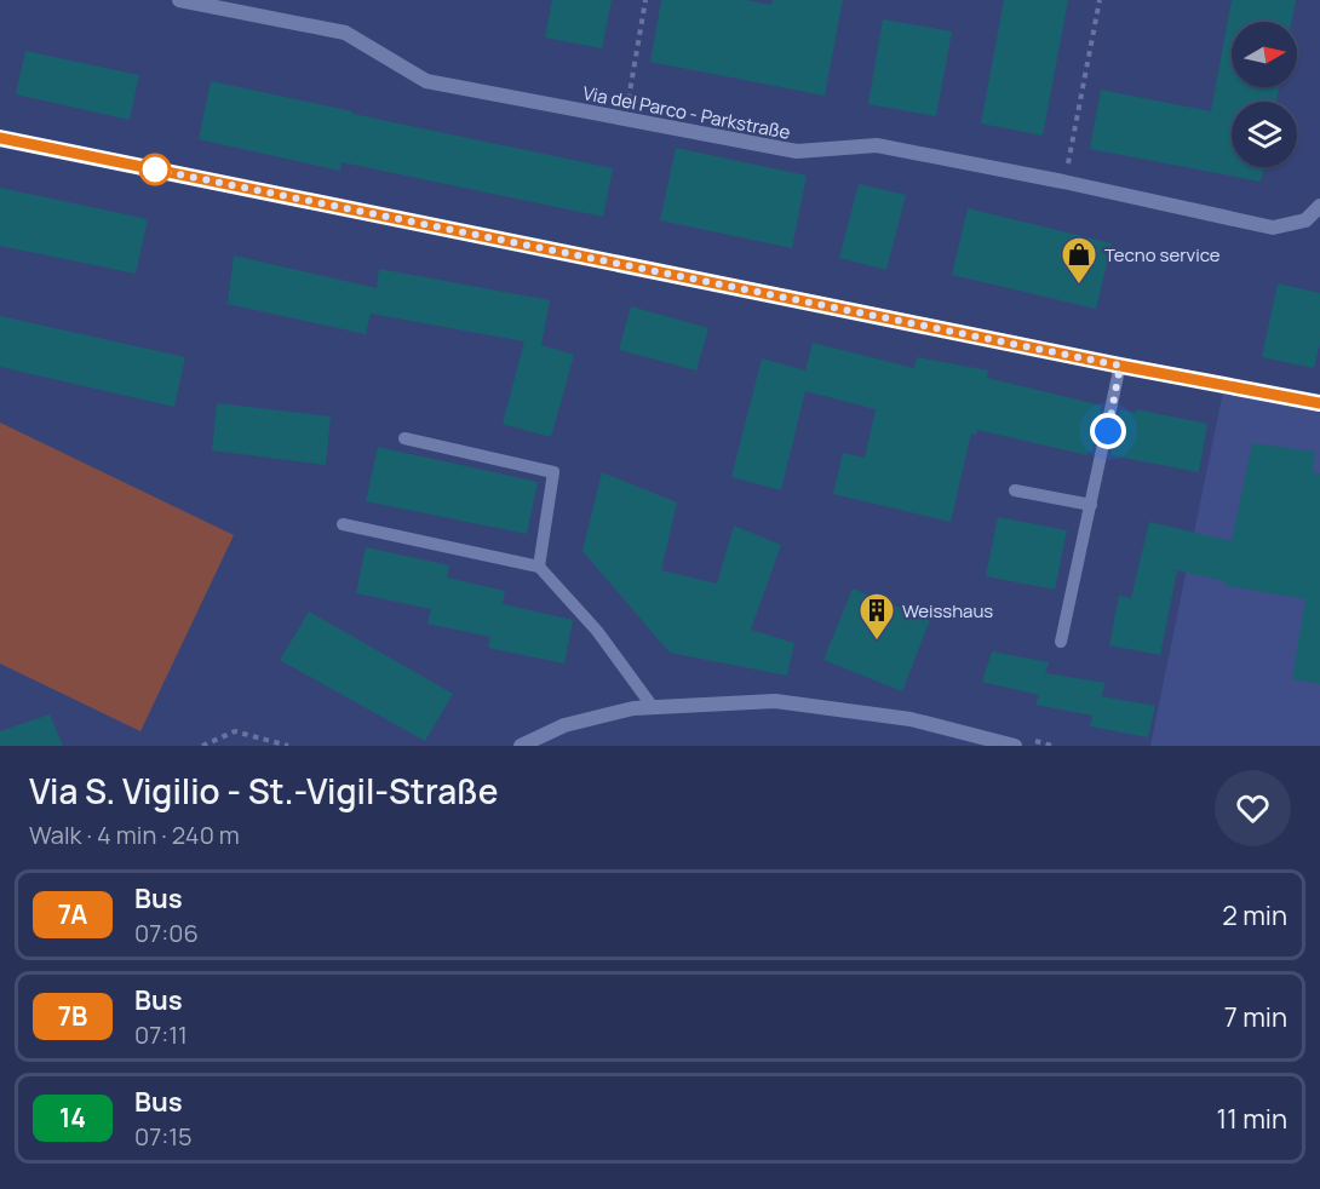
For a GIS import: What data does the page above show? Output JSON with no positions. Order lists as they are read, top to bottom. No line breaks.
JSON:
{"streets":{"street":["Via del Parco - Parkstraße"]},"places":{"shop":["Tecno service"],"building":["Weisshaus"]},"lines":["bus line 7A"],"north":"right","page":{"heading":["Via S. Vigilio - St.-Vigil-Straße","Walk · 4 min · 240 m"],"list":[{"mark":"7A","name":"Bus","note":"07:06","value":"2 min"},{"mark":"7B","name":"Bus","note":"07:11","value":"7 min"},{"mark":"14","name":"Bus","note":"07:15","value":"11 min"}]}}
